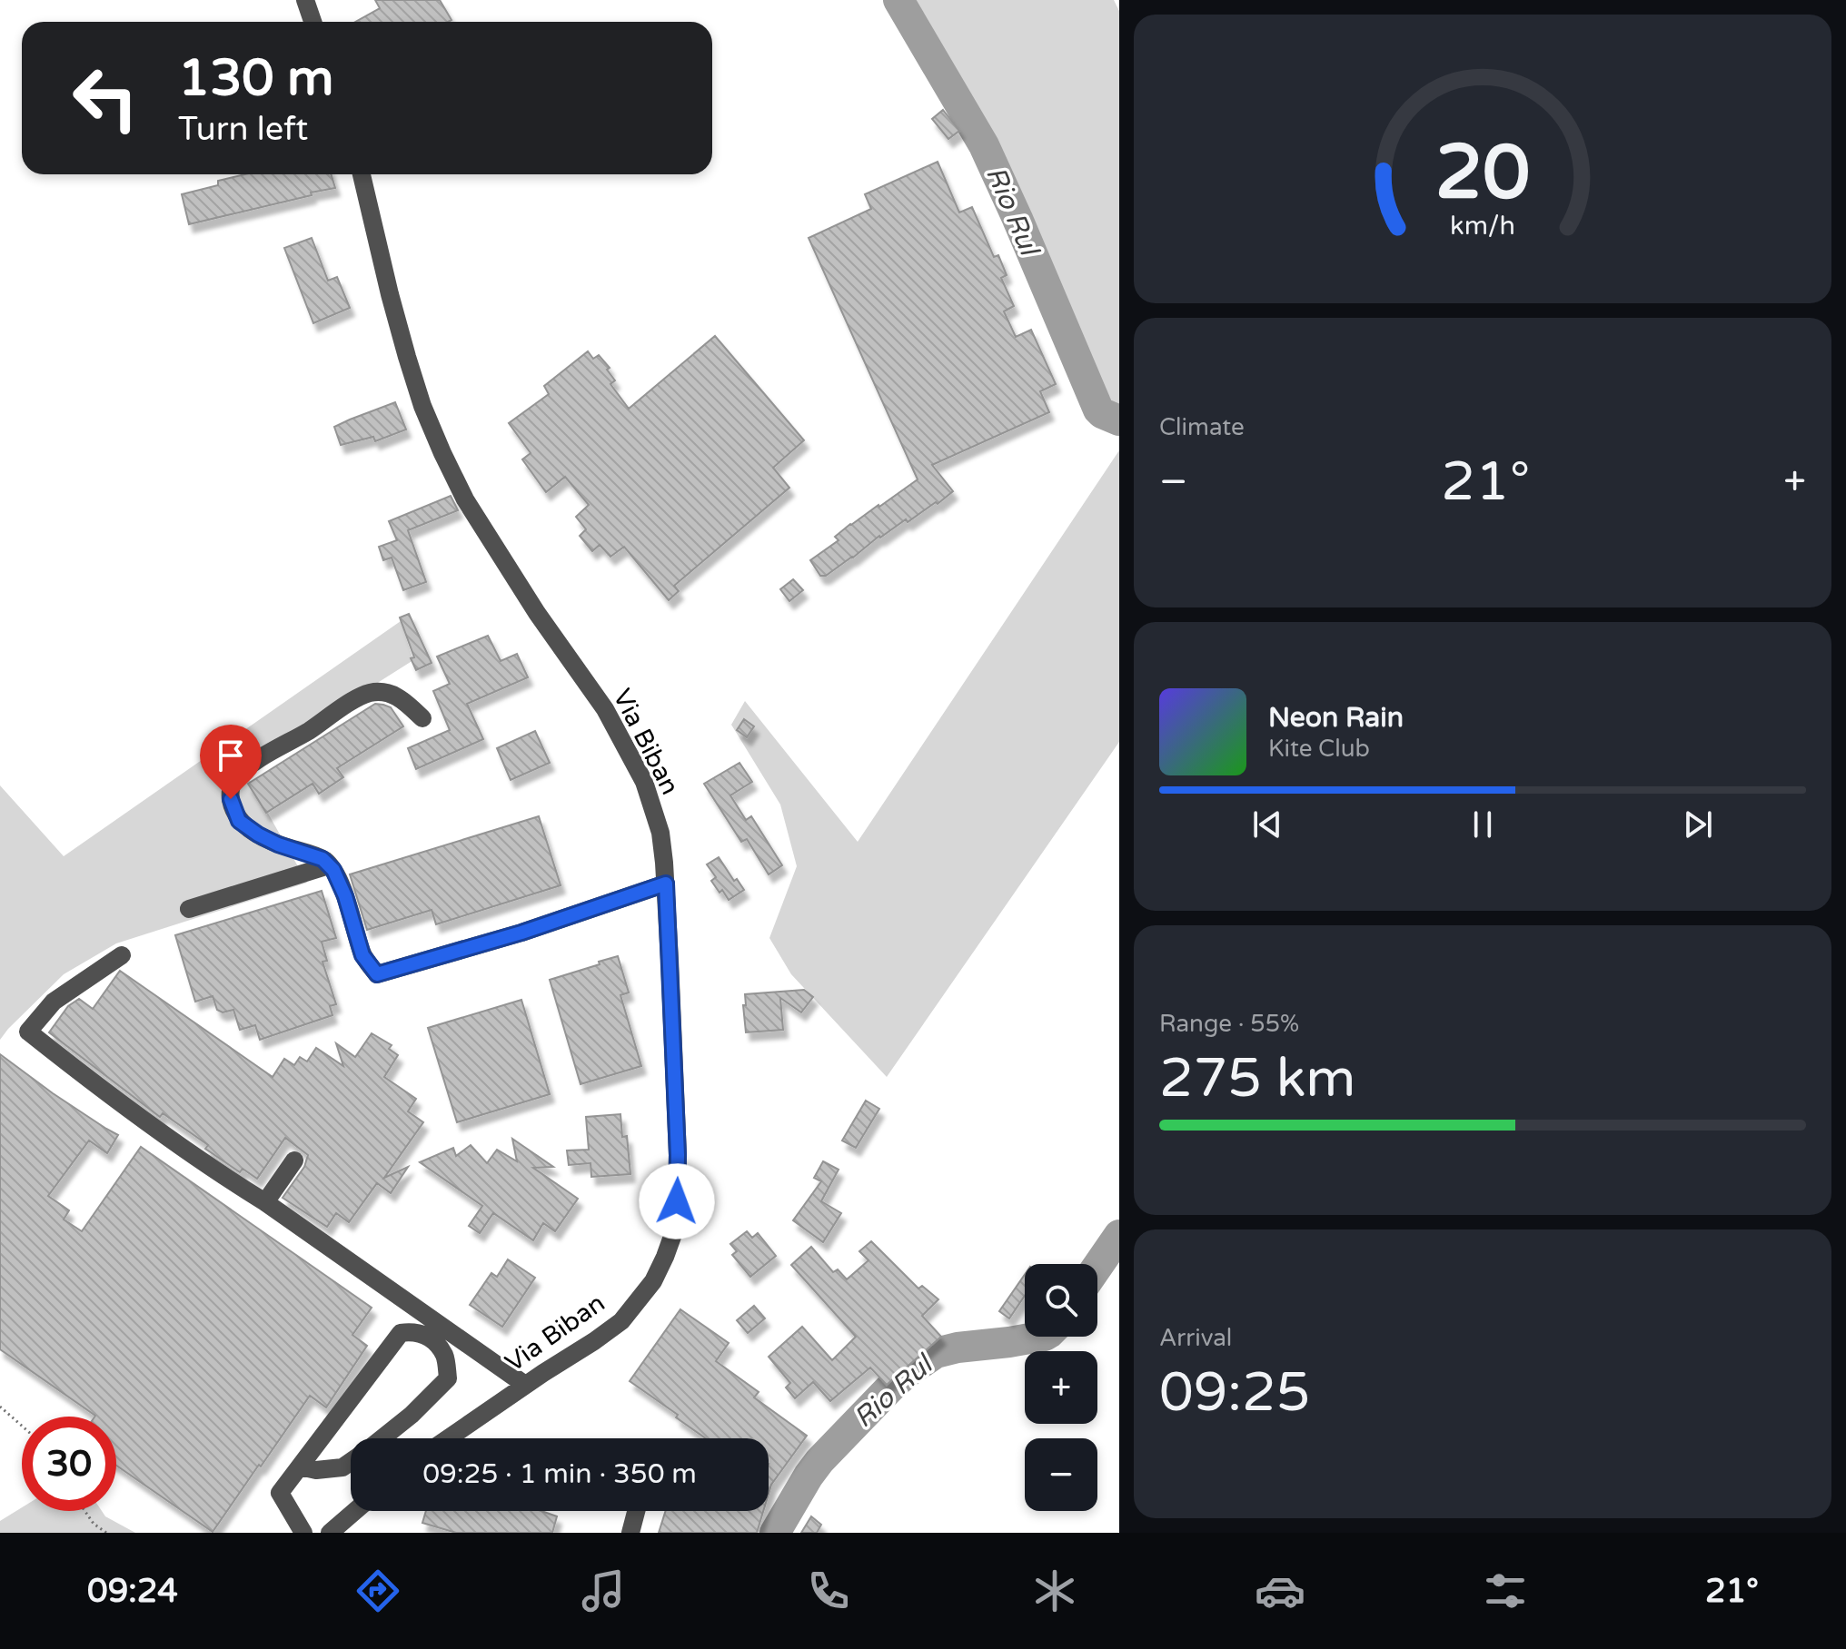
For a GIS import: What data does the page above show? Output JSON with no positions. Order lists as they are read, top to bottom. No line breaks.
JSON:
{"streets":{"street":["Via Biban"]},"water":["Rio Rul"],"page":{"turn":["130 m","Turn left"],"tile":["Climate",["Range · 55%","275 km"],["Arrival","09:25"]],"heat":["−","21°","+"],"song":["Neon Rain","Kite Club"],"map_buttons":["+","−"],"limit":"30","trip":"09:25 · 1 min · 350 m","tabs":["09:24","21°"],"gauge":["20","km/h"]}}
